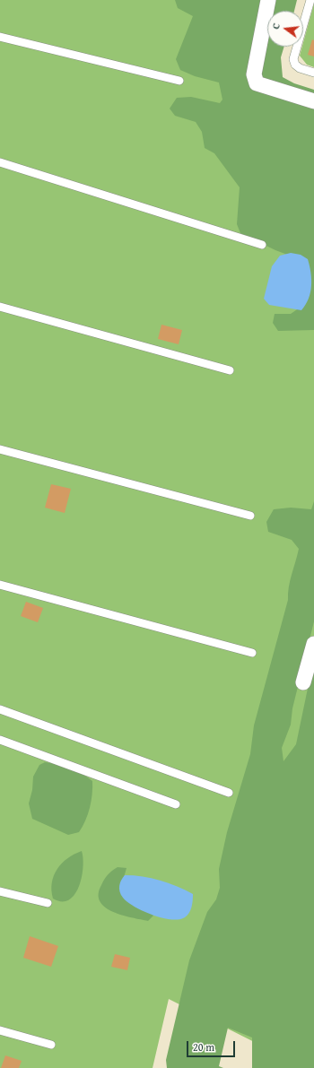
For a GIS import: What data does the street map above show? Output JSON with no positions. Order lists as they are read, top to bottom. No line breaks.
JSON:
{"scale_bar":"20 m","north":"left"}
